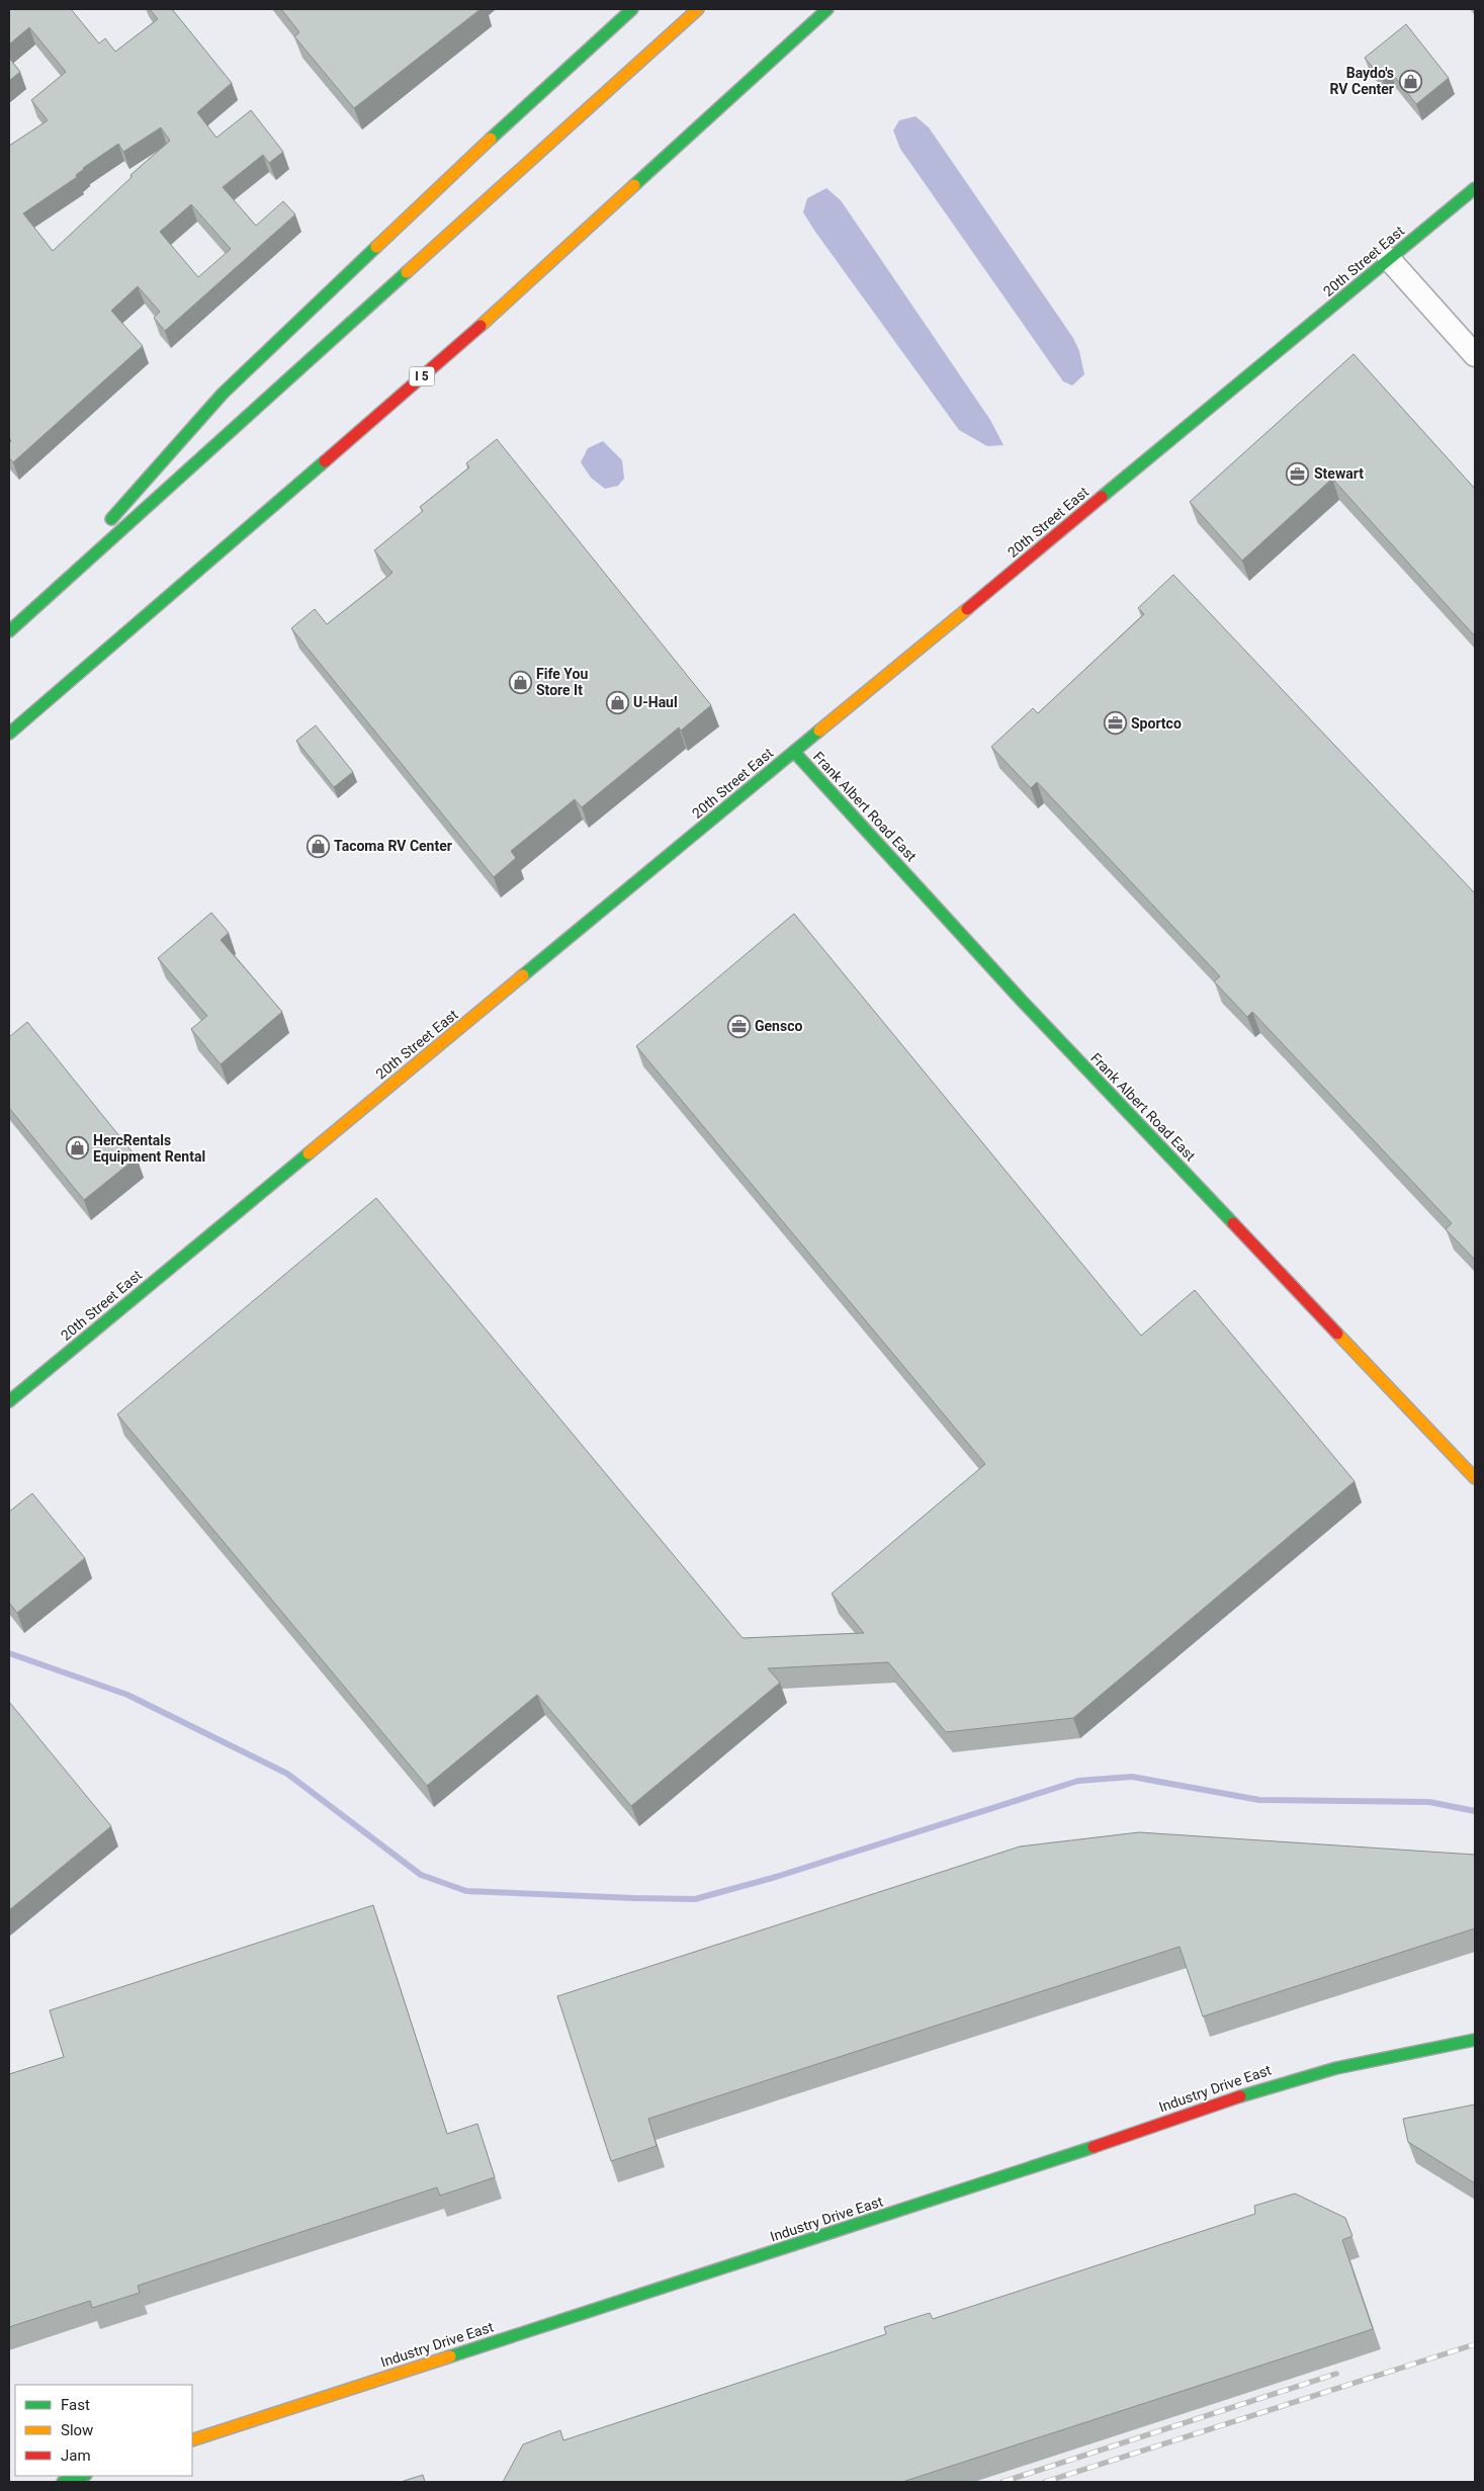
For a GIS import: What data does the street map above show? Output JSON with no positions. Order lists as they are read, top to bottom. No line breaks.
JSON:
{"streets":{"main road":["20th Street East","I 5","Frank Albert Road East","Industry Drive East"]},"crossings":[["20th Street East","Frank Albert Road East"]],"places":{"shop":["Baydo's RV Center","Fife You Store It","U-Haul","Tacoma RV Center","HercRentals Equipment Rental"],"office":["Stewart","Sportco","Gensco"]},"legend":["Fast","Slow","Jam"]}
